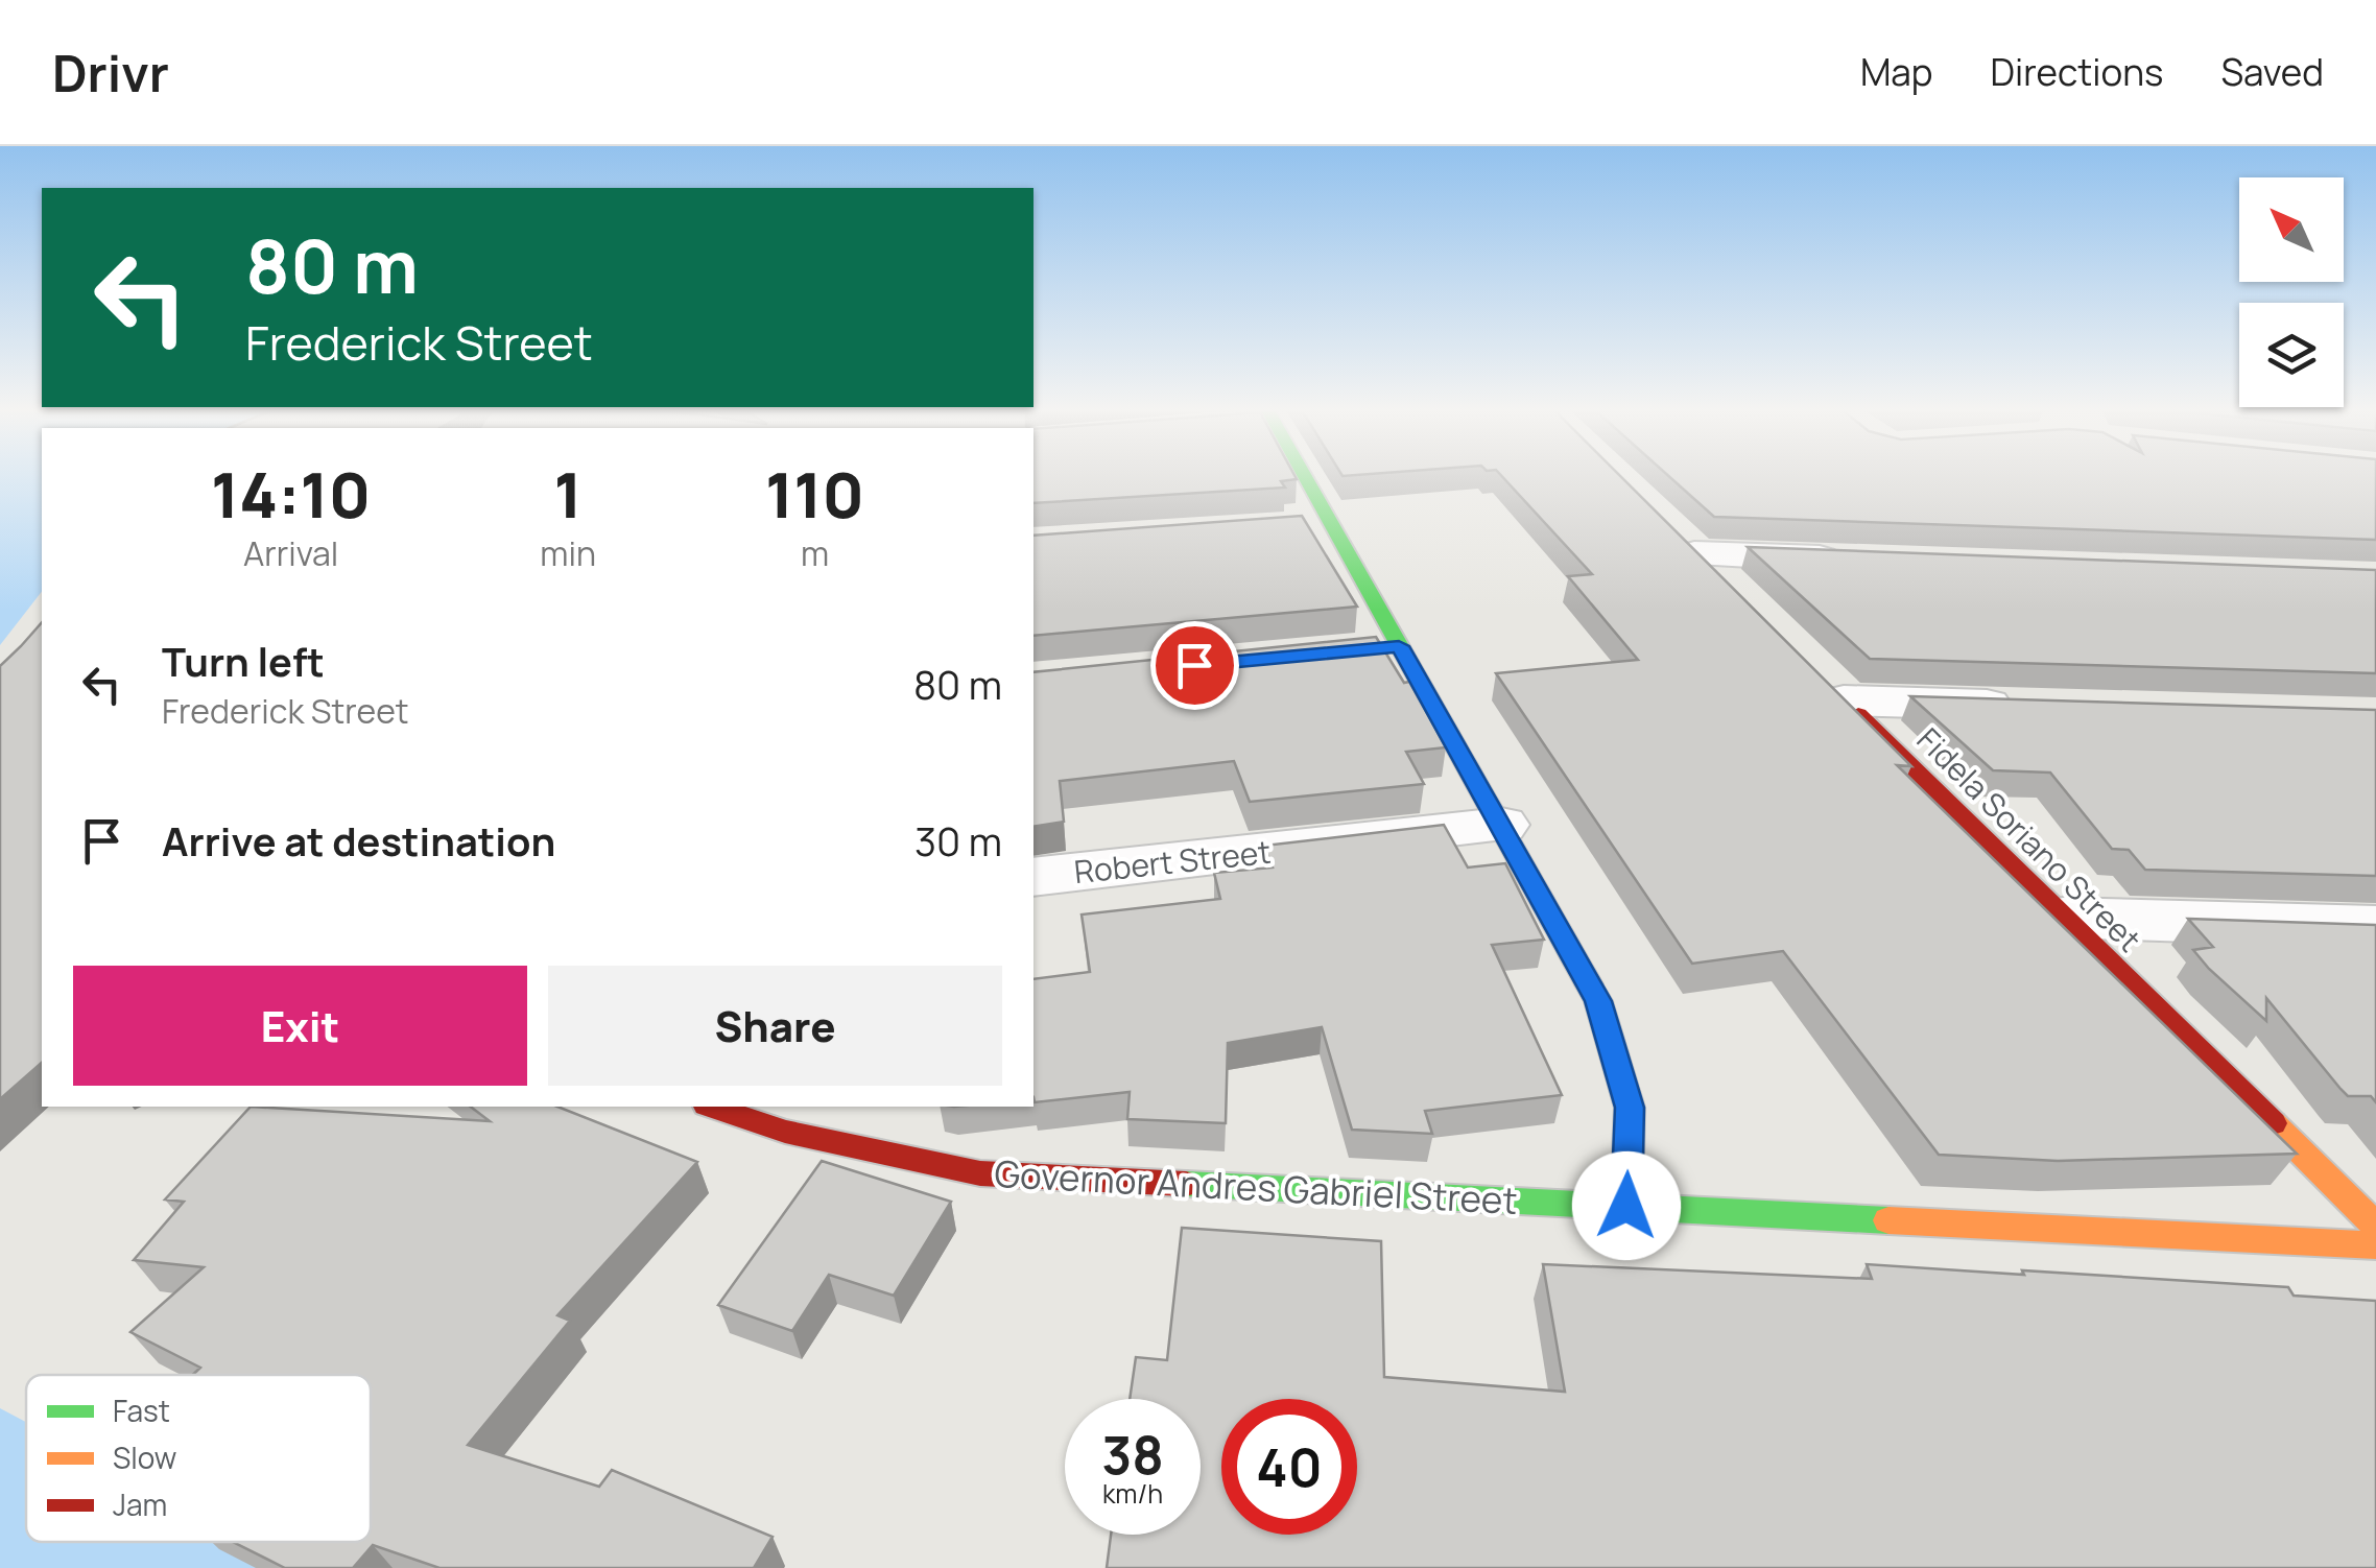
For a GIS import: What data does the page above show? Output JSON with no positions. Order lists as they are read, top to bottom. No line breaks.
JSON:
{"streets":{"street":["Fidela Soriano Street","Robert Street","Governor Andres Gabriel Street"]},"legend":["Fast","Slow","Jam"],"north":"top left","page":{"header":"Drivr","nav":["Map","Directions","Saved"],"turn":["80 m","Frederick Street"],"eta":["14:10","Arrival","1","min","110","m"],"list":[{"name":"Turn left","note":"Frederick Street","value":"80 m"},{"name":"Arrive at destination","value":"30 m"}],"buttons":["Exit","Share"],"speed":"38 km/h","limit":"40"}}
